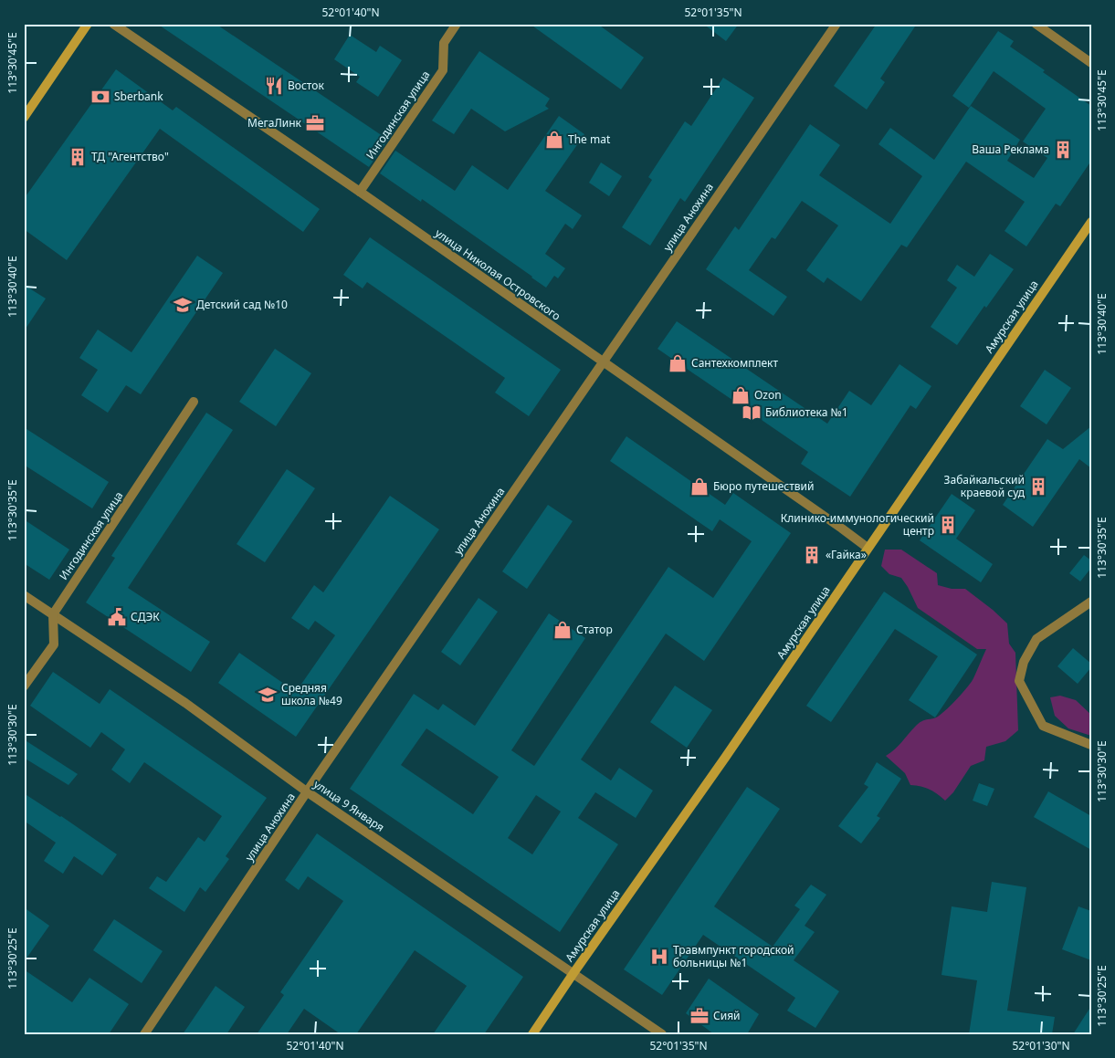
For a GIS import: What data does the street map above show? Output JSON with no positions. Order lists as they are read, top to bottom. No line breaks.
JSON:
{"streets":{"main road":["Амурская улица"],"street":["Ингодинская улица","улица Анохина","улица Николая Островского","улица 9 Января"]},"crossings":[["Ингодинская улица","улица Николая Островского"],["Ингодинская улица","улица 9 Января"],["улица Анохина","улица Николая Островского"],["улица Анохина","улица 9 Января"],["улица Николая Островского","Амурская улица"],["Амурская улица","улица 9 Января"]],"places":{"restaurant":["Восток"],"bank":["Sberbank"],"office":["МегаЛинк","Сияй"],"shop":["The mat","Сантехкомплект","Ozon","Бюро путешествий","Статор"],"building":["Ваша Реклама","ТД \"Агентство\"","Забайкальский краевой суд","Клинико-иммунологический центр","«Гайка»"],"school or university":["Детский сад №10","Средняя школа №49"],"library":["Библиотека №1"],"public building":["СДЭК"],"hospital":["Травмпункт городской больницы №1"]},"coordinates":["52°01'40\"N","52°01'35\"N","113°30'45\"E","113°30'40\"E","113°30'35\"E","113°30'30\"E","113°30'25\"E","52°01'30\"N"]}
